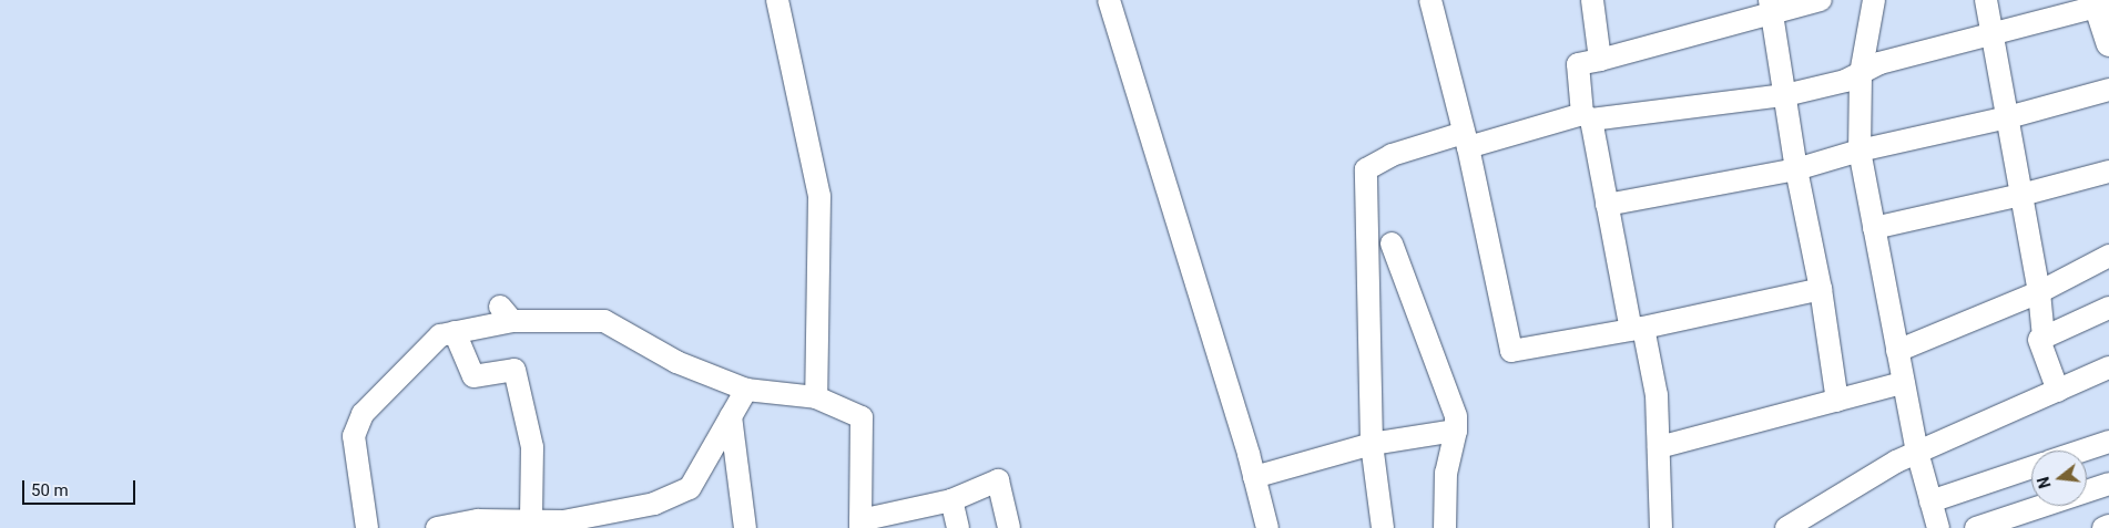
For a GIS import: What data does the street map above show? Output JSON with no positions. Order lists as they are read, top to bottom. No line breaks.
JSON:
{"scale_bar":"50 m","north":"left"}
